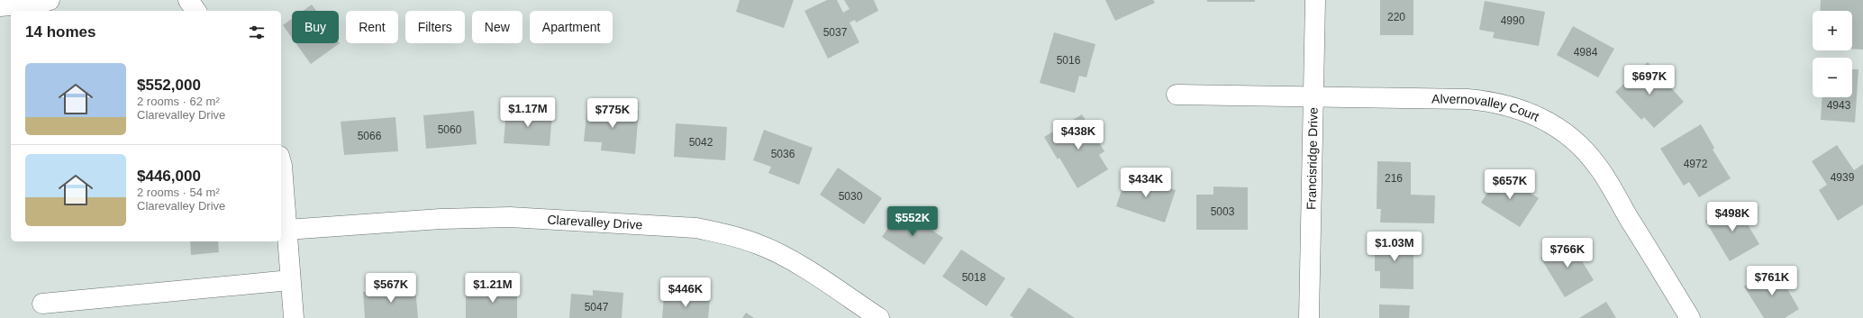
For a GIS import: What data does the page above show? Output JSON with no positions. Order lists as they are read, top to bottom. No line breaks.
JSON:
{"streets":{"street":["Alvernovalley Court","Francisridge Drive","Clarevalley Drive"]},"crossings":[["Alvernovalley Court","Francisridge Drive"]],"house_numbers":["220","4990","5037","4984","5016","4943","5060","5066","5042","5036","4972","4939","216","5030","5003","5018","5047"],"page":{"map_buttons":["+","−"],"chip":["Buy","Rent","Filters","New","Apartment"],"heading":"14 homes","list":[{"name":"$552,000","note":"2 rooms · 62 m² · Clarevalley Drive"},{"name":"$446,000","note":"2 rooms · 54 m² · Clarevalley Drive"}],"price":["$697K","$1.17M","$775K","$438K","$434K","$657K","$498K","$552K","$1.03M","$766K","$761K","$567K","$1.21M","$446K"]}}
